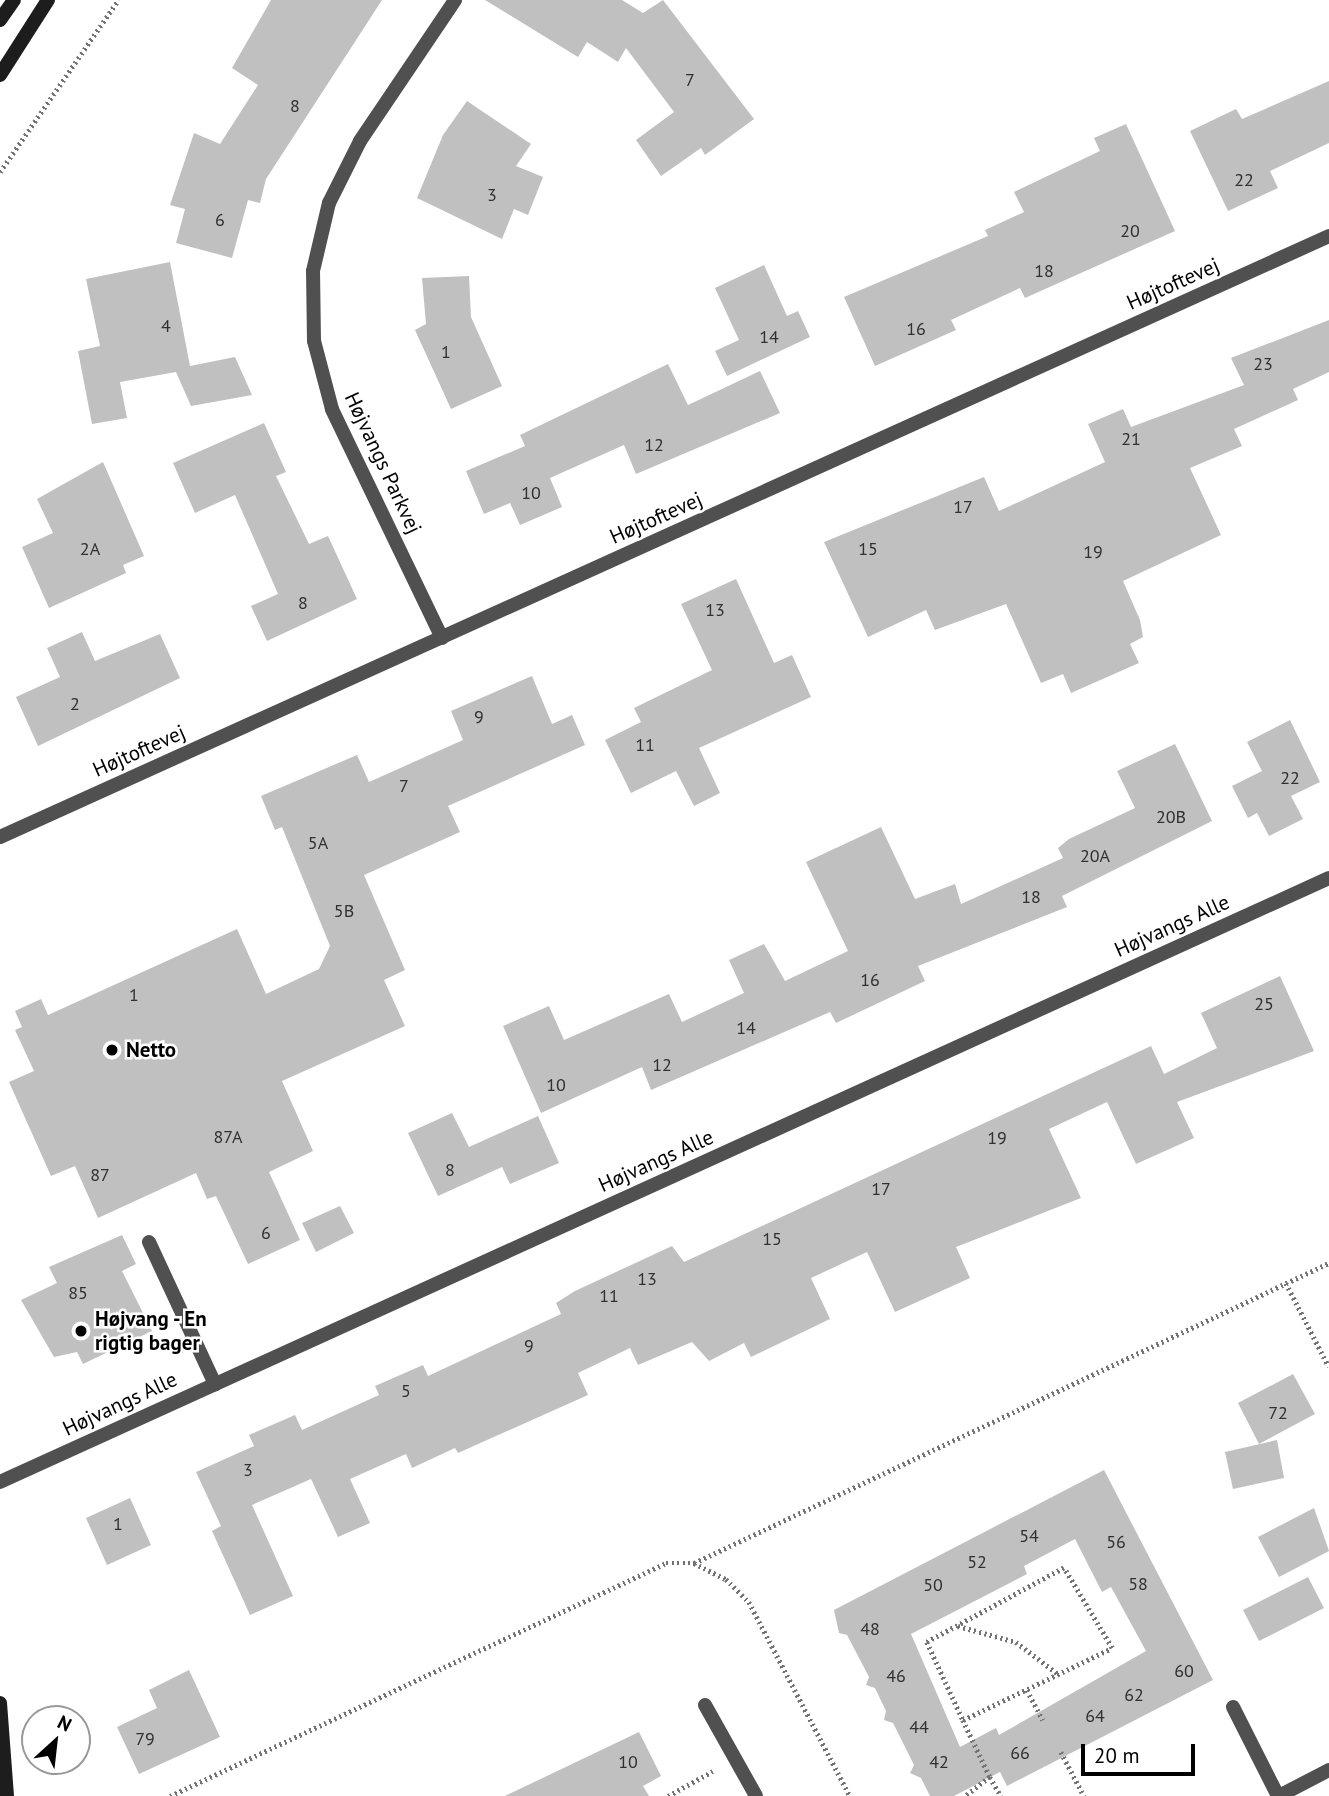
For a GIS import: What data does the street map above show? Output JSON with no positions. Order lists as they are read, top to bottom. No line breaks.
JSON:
{"streets":{"street":["Højtoftevej","Højvangs Parkvej","Højvangs Alle"]},"crossings":[["Højtoftevej","Højvangs Parkvej"]],"places":["Netto","Højvang - En rigtig bager"],"house_numbers":["7","8","22","3","6","20","18","4","16","14","1","23","21","12","10","17","2A","15","19","8","13","2","9","11","22","7","20B","5A","20A","18","5B","16","1","25","14","12","10","87A","19","8","87","17","6","15","13","85","11","9","5","72","3","1","54","56","52","58","50","48","60","46","62","64","44","79","66","10","42"],"scale_bar":"20 m","north":"top right"}
